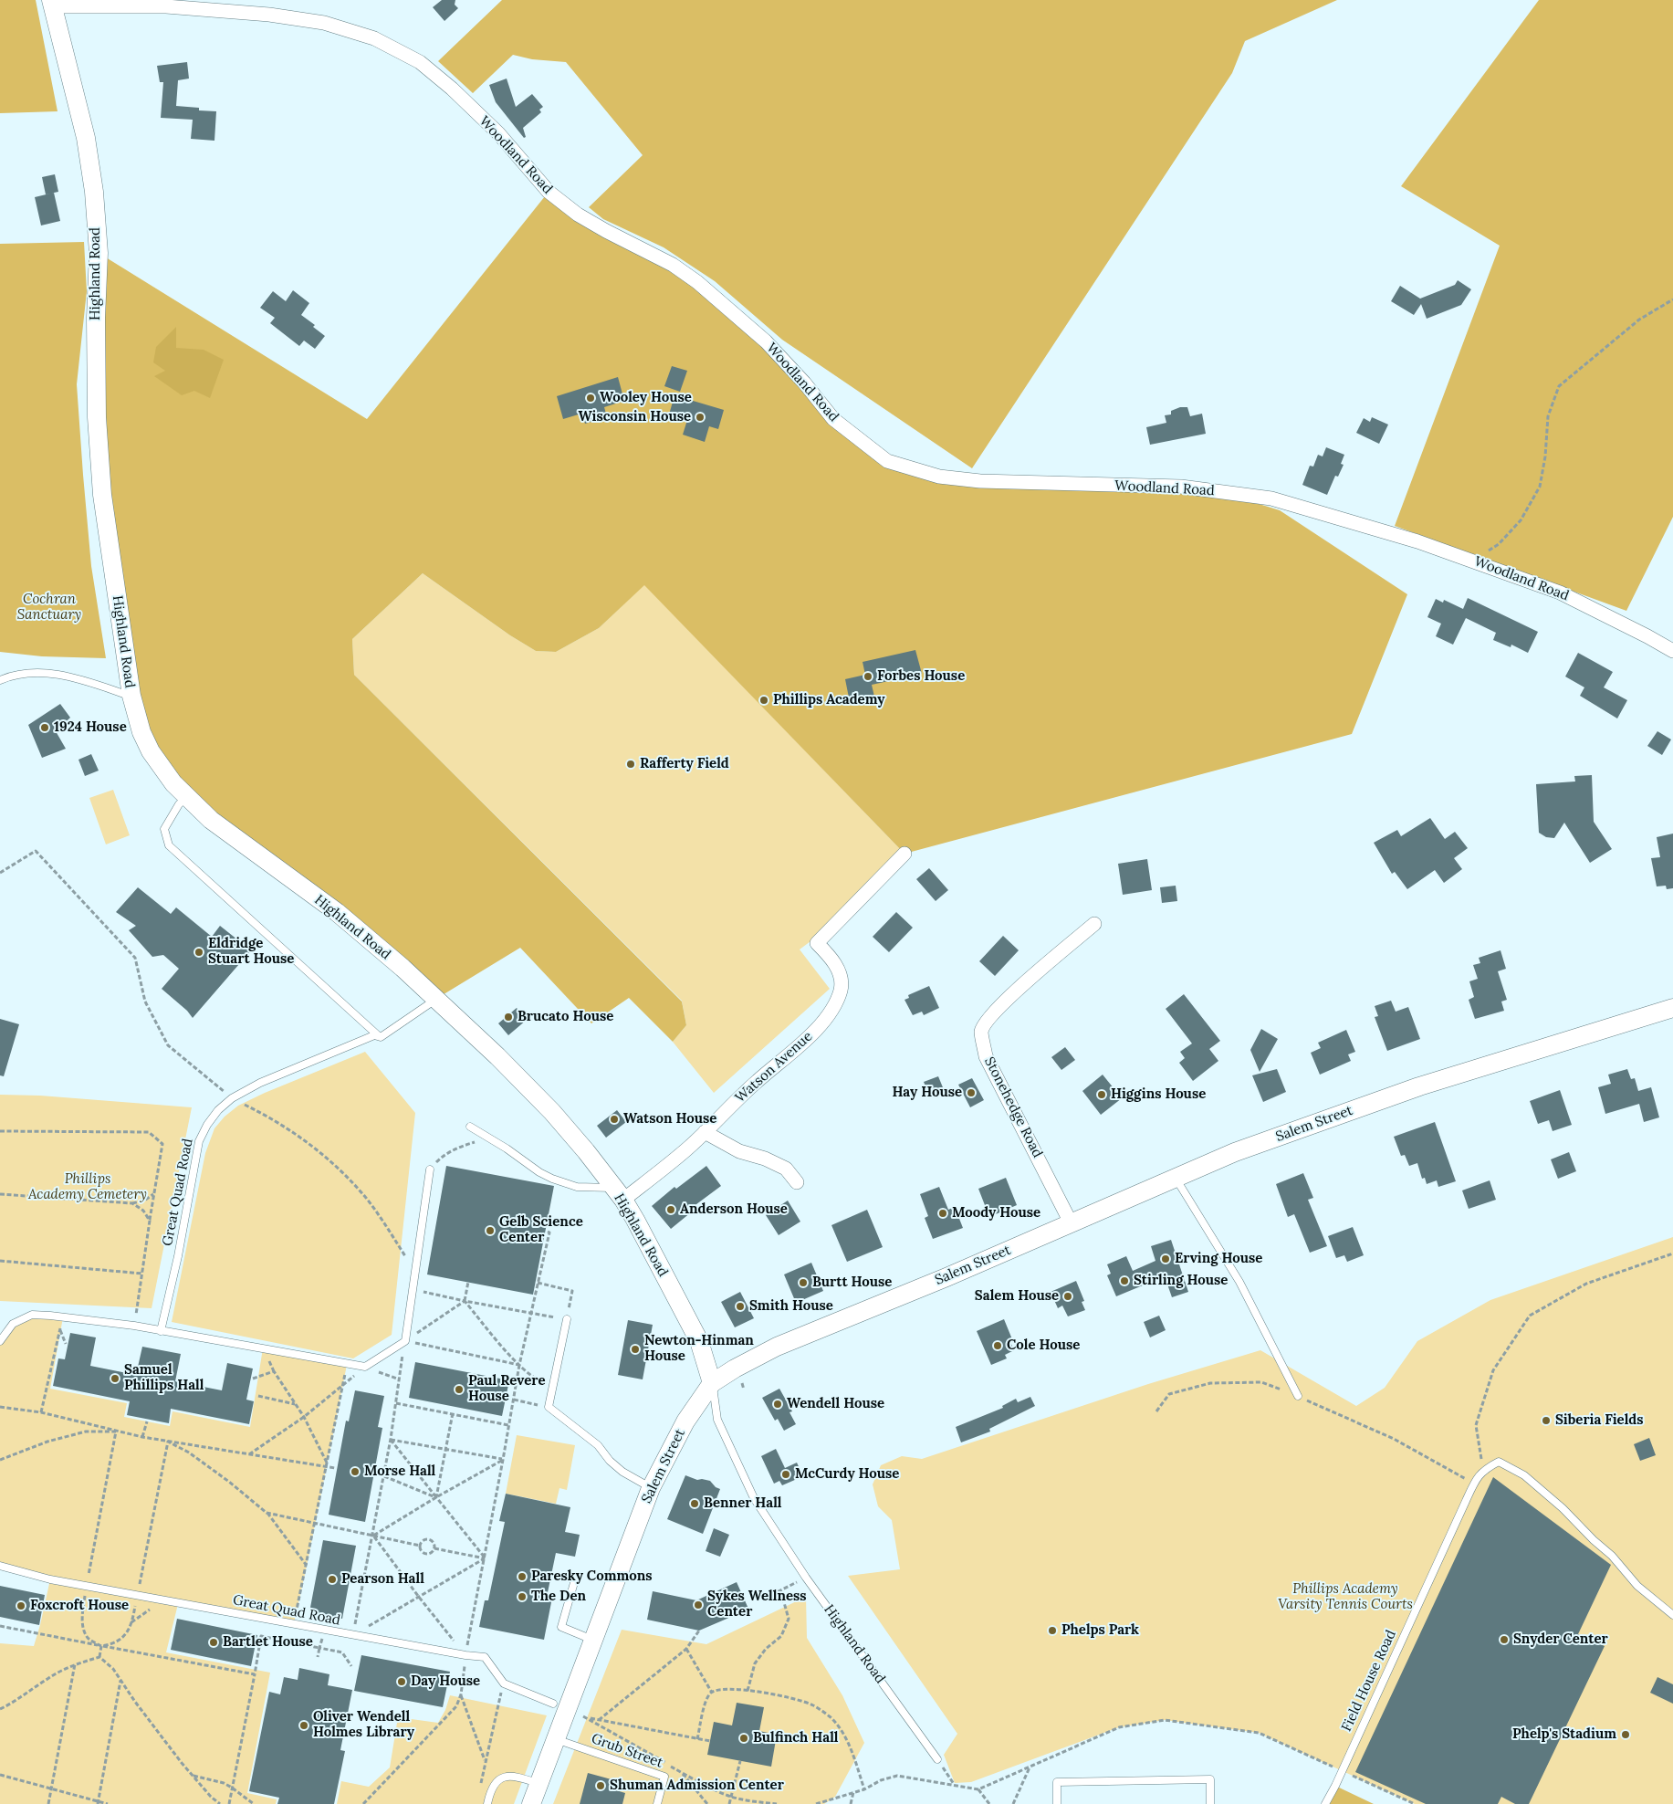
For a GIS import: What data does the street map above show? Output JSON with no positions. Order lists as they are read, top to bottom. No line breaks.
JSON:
{"streets":{"street":["Woodland Road","Highland Road","Watson Avenue","Stonehedge Road","Salem Street"],"lane":["Great Quad Road","Field House Road","Grub Street"]},"crossings":[["Woodland Road","Highland Road"],["Highland Road","Watson Avenue"],["Highland Road","Salem Street"],["Highland Road","Great Quad Road"],["Stonehedge Road","Salem Street"],["Salem Street","Grub Street"]],"parks":["Cochran Sanctuary","Phillips Academy Cemetery","Phillips Academy Varsity Tennis Courts"],"places":["Wooley House","Wisconsin House","Forbes House","Phillips Academy","1924 House","Rafferty Field","Eldridge Stuart House","Brucato House","Hay House","Higgins House","Watson House","Anderson House","Moody House","Gelb Science Center","Erving House","Stirling House","Burtt House","Salem House","Smith House","Cole House","Newton-Hinman House","Samuel Phillips Hall","Paul Revere House","Wendell House","Siberia Fields","Morse Hall","McCurdy House","Benner Hall","Paresky Commons","Pearson Hall","The Den","Sykes Wellness Center","Foxcroft House","Phelps Park","Snyder Center","Bartlet House","Day House","Oliver Wendell Holmes Library","Phelp's Stadium","Bulfinch Hall","Shuman Admission Center"]}
